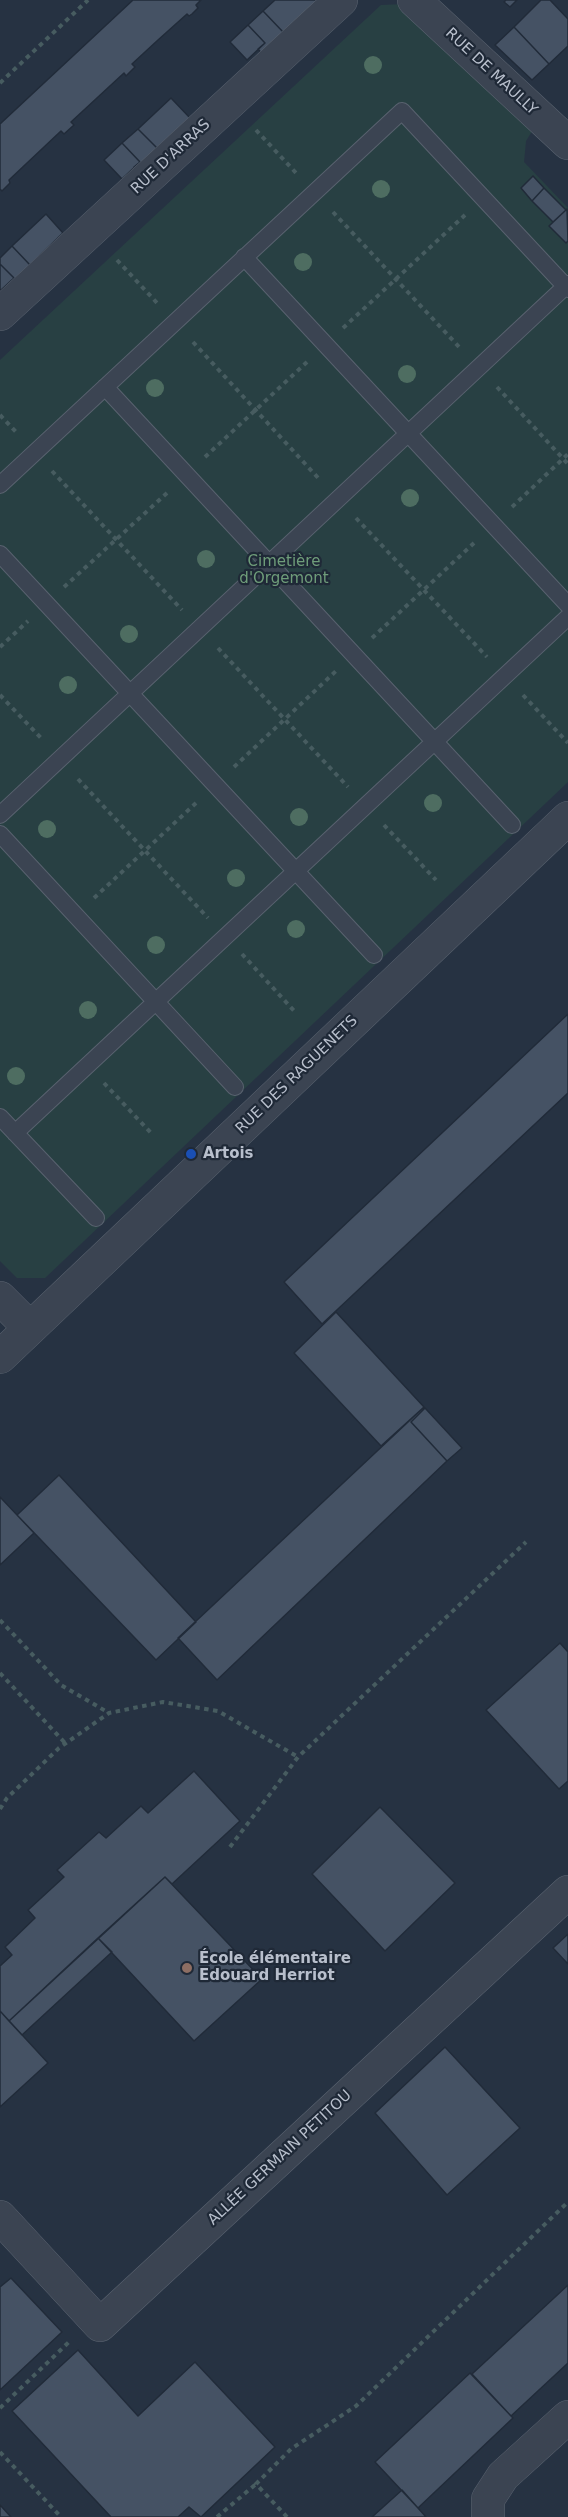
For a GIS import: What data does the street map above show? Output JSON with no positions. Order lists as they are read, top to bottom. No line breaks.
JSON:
{"streets":{"street":["RUE DE MAULLY","RUE D'ARRAS","RUE DES RAGUENETS","ALLÉE GERMAIN PETITOU"]},"parks":["Cimetière d'Orgemont"],"places":["Artois","École élémentaire Edouard Herriot"]}
